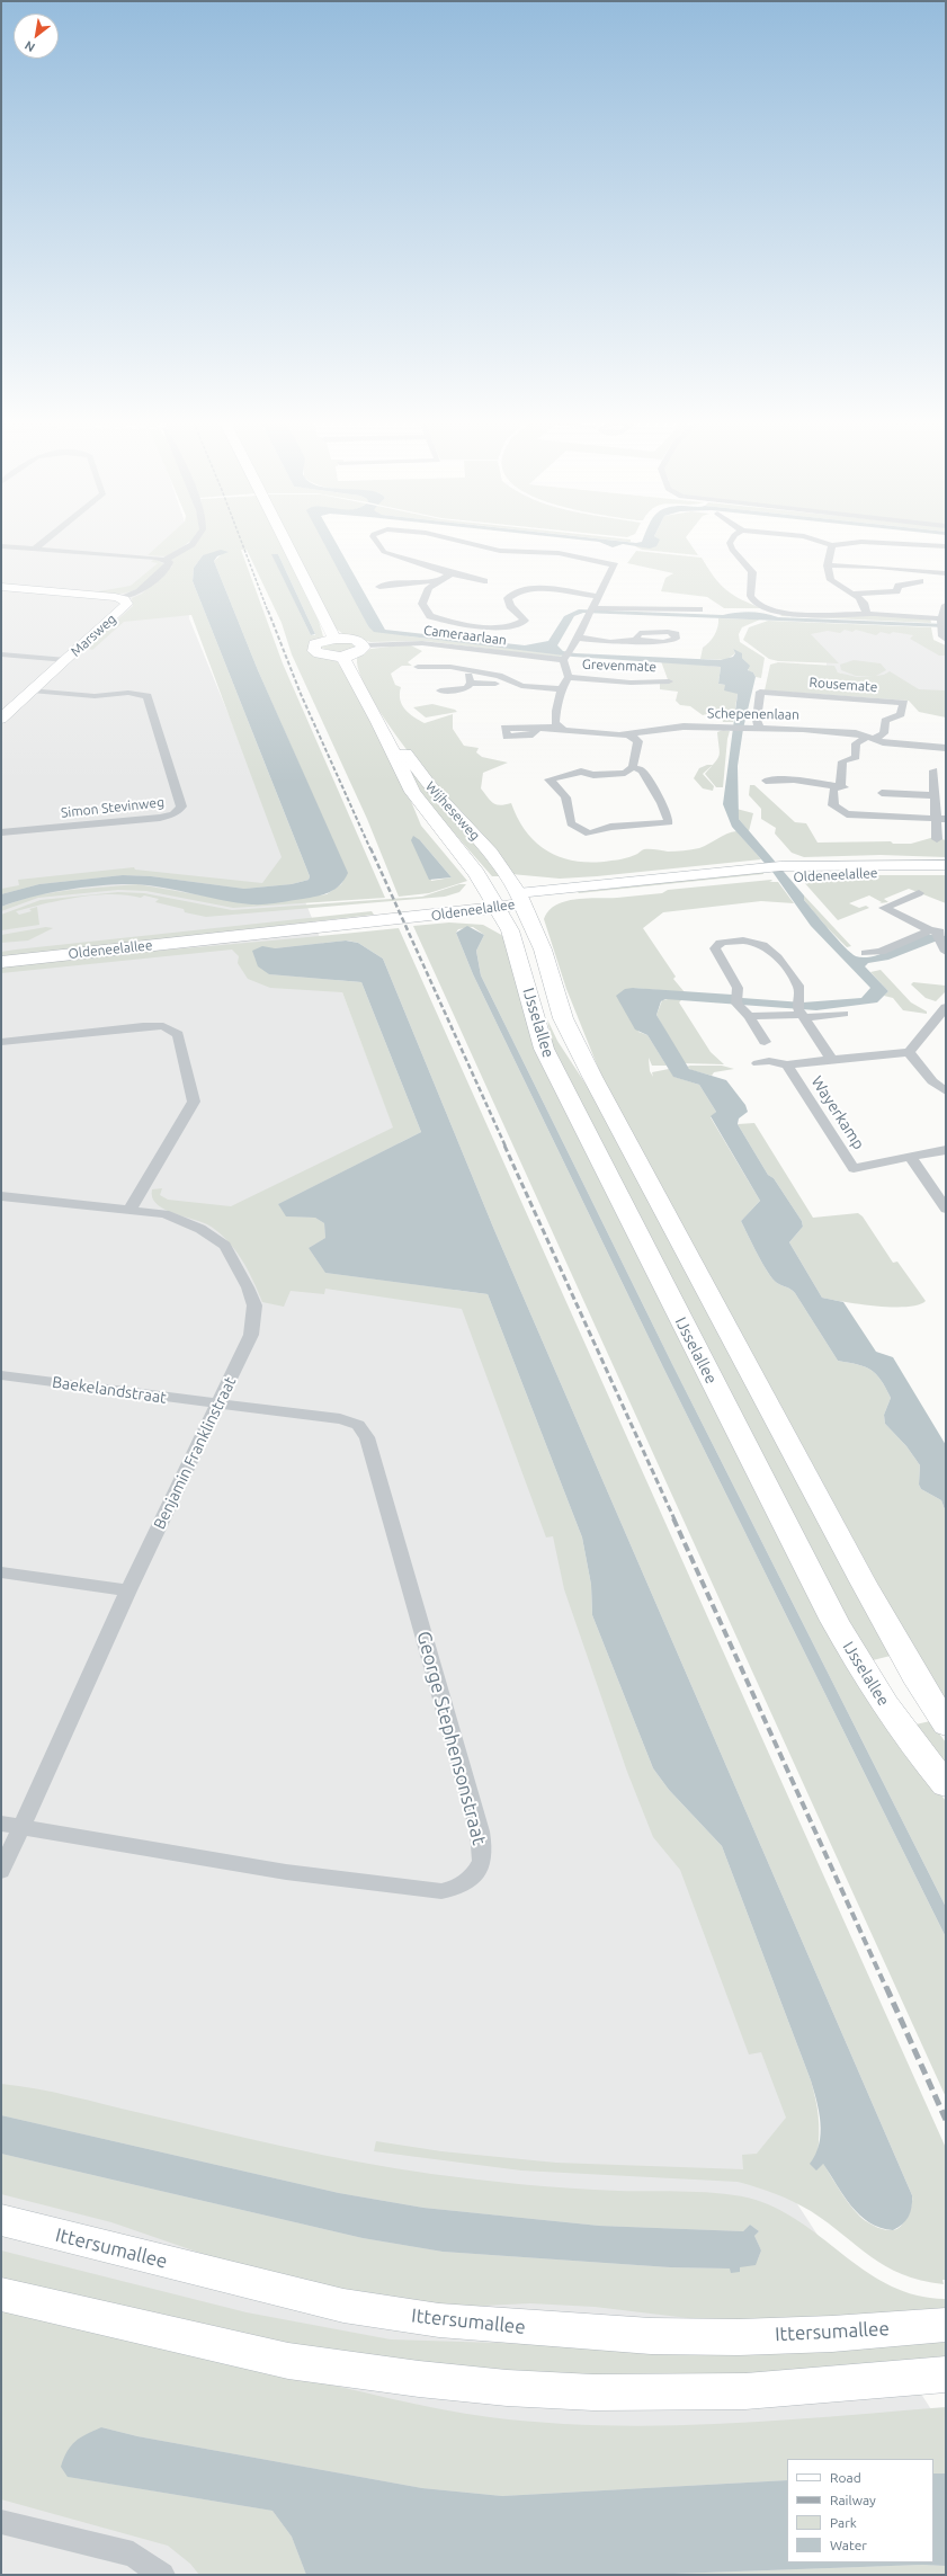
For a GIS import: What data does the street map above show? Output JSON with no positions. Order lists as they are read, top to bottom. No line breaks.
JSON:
{"streets":{"main road":["Marsweg","Wijheseweg","Oldeneelallee","IJsselallee","Ittersumallee"],"street":["Cameraarlaan","Grevenmate","Rousemate","Schepenenlaan","Simon Stevinweg","Wayerkamp","Baekelandstraat","Benjamin Franklinstraat","George Stephensonstraat"]},"crossings":[["Marsweg","Simon Stevinweg"],["Rousemate","Schepenenlaan"],["Wijheseweg","Oldeneelallee"],["Wijheseweg","IJsselallee"],["Oldeneelallee","IJsselallee"],["Baekelandstraat","Benjamin Franklinstraat"],["Baekelandstraat","George Stephensonstraat"],["Benjamin Franklinstraat","George Stephensonstraat"]],"legend":["Road","Railway","Park","Water"],"north":"bottom left"}
